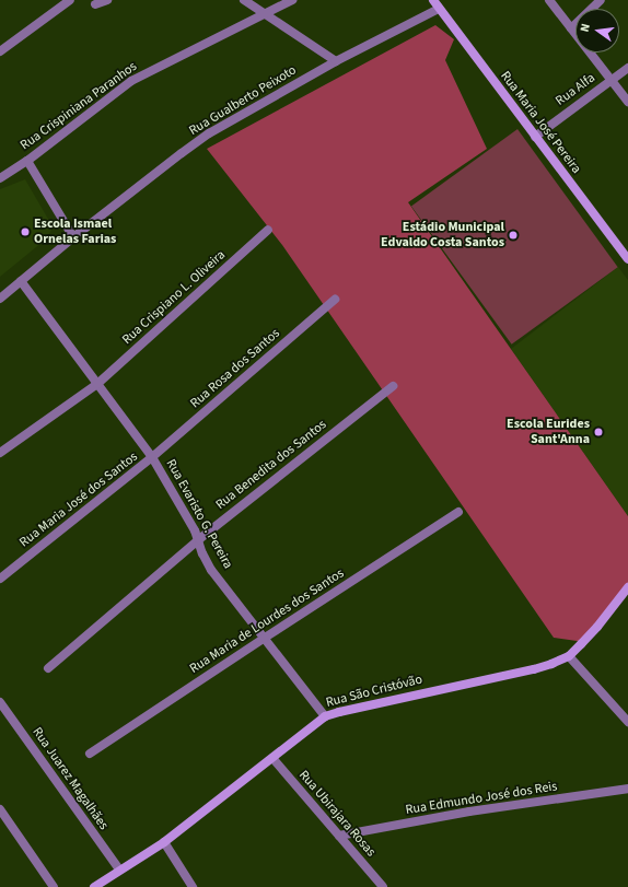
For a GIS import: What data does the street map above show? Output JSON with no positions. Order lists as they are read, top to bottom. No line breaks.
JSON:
{"streets":{"main road":["Rua Maria José Pereira","Rua São Cristóvão"],"street":["Rua Alfa","Rua Gualberto Peixoto","Rua Crispiniana Paranhos","Rua Crispiano L. Oliveira","Rua Rosa dos Santos","Rua Benedita dos Santos","Rua Maria José dos Santos","Rua Evaristo G. Pereira","Rua Maria de Lourdes dos Santos","Rua Juarez Magalhães","Rua Edmundo José dos Reis","Rua Ubirajara Rosas"]},"crossings":[["Rua Alfa","Rua Maria José Pereira"],["Rua Gualberto Peixoto","Rua Maria José Pereira"],["Rua Crispiano L. Oliveira","Rua Evaristo G. Pereira"],["Rua Rosa dos Santos","Rua Maria José dos Santos"],["Rua Rosa dos Santos","Rua Evaristo G. Pereira"],["Rua Benedita dos Santos","Rua Evaristo G. Pereira"],["Rua Maria José dos Santos","Rua Evaristo G. Pereira"],["Rua Evaristo G. Pereira","Rua Maria de Lourdes dos Santos"],["Rua Evaristo G. Pereira","Rua São Cristóvão"],["Rua São Cristóvão","Rua Juarez Magalhães"],["Rua São Cristóvão","Rua Ubirajara Rosas"],["Rua Edmundo José dos Reis","Rua Ubirajara Rosas"]],"places":["Escola Ismael Ornelas Farias","Estádio Municipal Edvaldo Costa Santos","Escola Eurides Sant'Anna"],"north":"left"}
